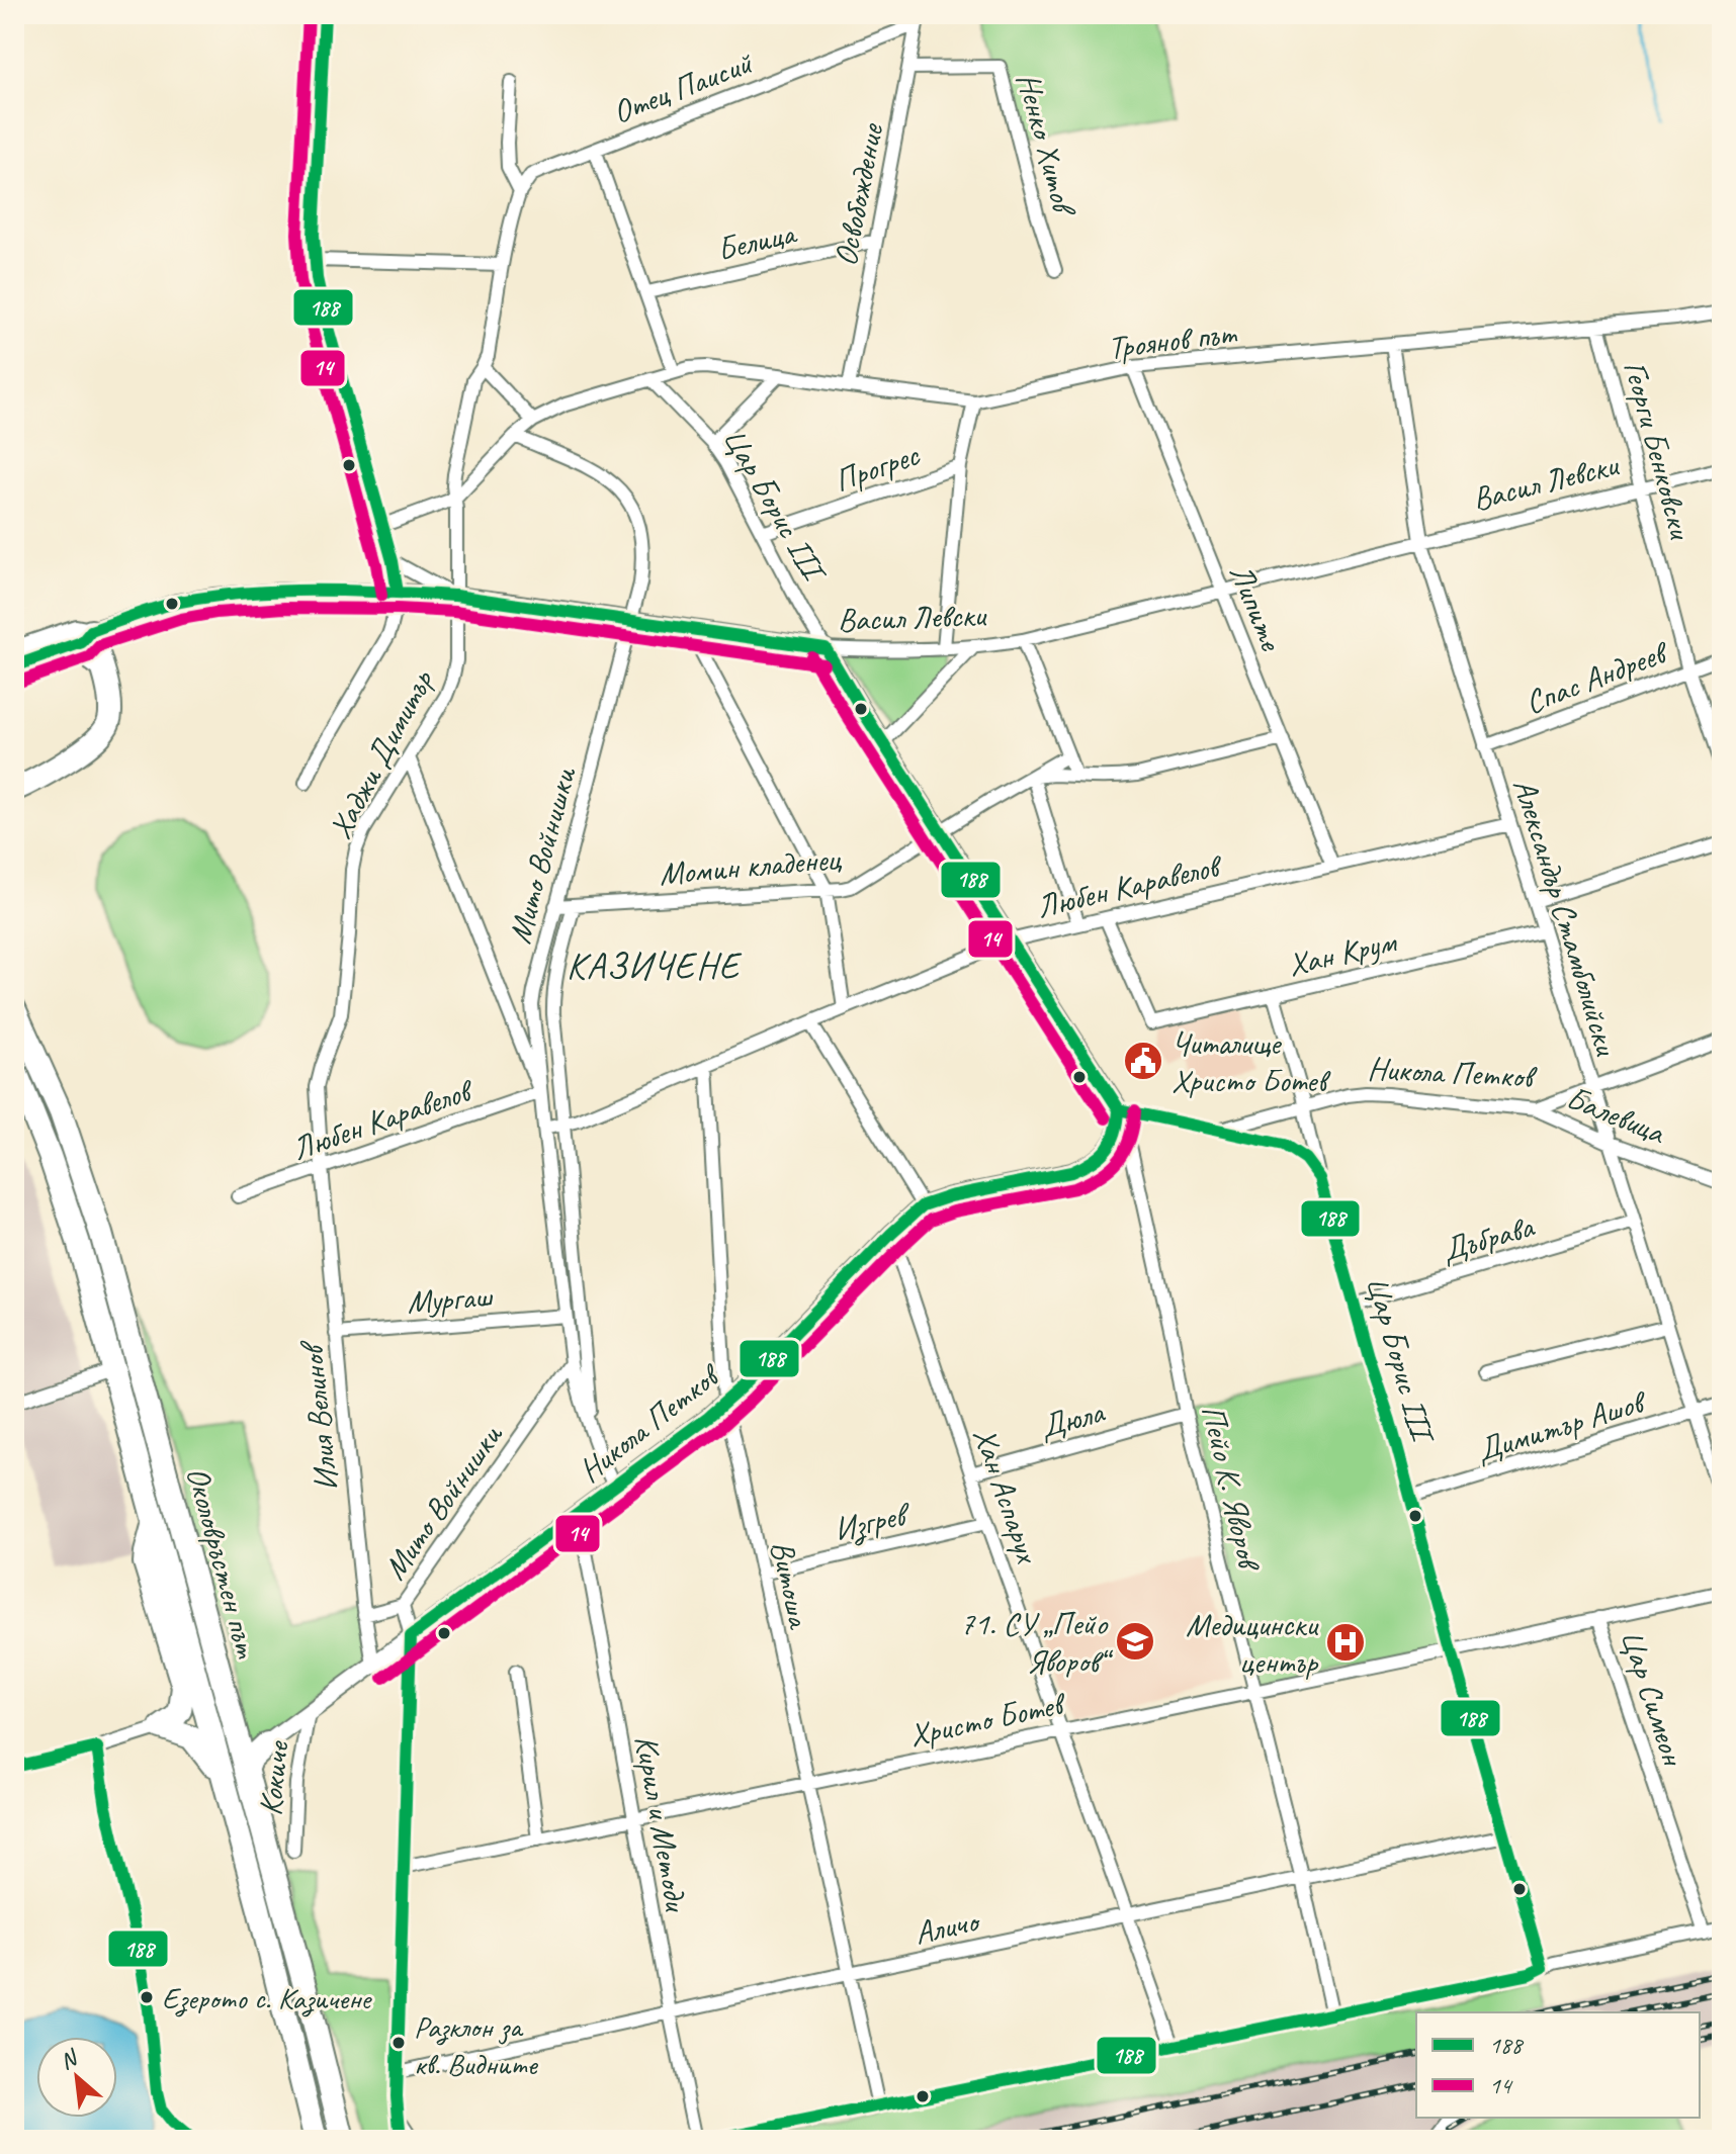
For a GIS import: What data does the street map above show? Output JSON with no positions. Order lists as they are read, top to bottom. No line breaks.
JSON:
{"streets":{"highway":["Околовръстен път"],"street":["Отец Паисий","Ненко Хитов","Освобождение","Белица","Троянов път","Георги Бенковски","Прогрес","Васил Левски","Цар Борис III","Липите","Спас Андреев","Хаджи Димитър","Мито Войнишки","Момин кладенец","Любен Каравелов","Александър Стамболийски","Хан Крум","Никола Петков","Балевица","Дъбрава","Мургаш","Илия Велинов","Дюла","Димитър Ашов","Пейо К. Яворов","Хан Аспарух","Изгрев","Витоша","Цар Симеон","Христо Ботев","Кокиче","Кирил и Методи","Аличо"]},"crossings":[["Отец Паисий","Освобождение"],["Ненко Хитов","Освобождение"],["Освобождение","Белица"],["Освобождение","Троянов път"],["Троянов път","Георги Бенковски"],["Троянов път","Цар Борис III"],["Троянов път","Липите"],["Троянов път","Александър Стамболийски"],["Георги Бенковски","Васил Левски"],["Георги Бенковски","Спас Андреев"],["Прогрес","Цар Борис III"],["Васил Левски","Цар Борис III"],["Васил Левски","Липите"],["Васил Левски","Хаджи Димитър"],["Васил Левски","Мито Войнишки"],["Васил Левски","Александър Стамболийски"],["Цар Борис III","Момин кладенец"],["Цар Борис III","Любен Каравелов"],["Цар Борис III","Хан Крум"],["Цар Борис III","Никола Петков"],["Цар Борис III","Дъбрава"],["Цар Борис III","Димитър Ашов"],["Цар Борис III","Пейо К. Яворов"],["Цар Борис III","Христо Ботев"],["Цар Борис III","Аличо"],["Липите","Любен Каравелов"],["Спас Андреев","Александър Стамболийски"],["Хаджи Димитър","Любен Каравелов"],["Хаджи Димитър","Илия Велинов"],["Мито Войнишки","Момин кладенец"],["Мито Войнишки","Любен Каравелов"],["Мито Войнишки","Никола Петков"],["Мито Войнишки","Мургаш"],["Мито Войнишки","Христо Ботев"],["Мито Войнишки","Аличо"],["Любен Каравелов","Александър Стамболийски"],["Любен Каравелов","Хан Крум"],["Любен Каравелов","Илия Велинов"],["Любен Каравелов","Витоша"],["Александър Стамболийски","Хан Крум"],["Александър Стамболийски","Никола Петков"],["Александър Стамболийски","Балевица"],["Александър Стамболийски","Дъбрава"],["Александър Стамболийски","Димитър Ашов"],["Никола Петков","Балевица"],["Никола Петков","Илия Велинов"],["Никола Петков","Пейо К. Яворов"],["Никола Петков","Хан Аспарух"],["Никола Петков","Витоша"],["Никола Петков","Кокиче"],["Никола Петков","Кирил и Методи"],["Мургаш","Илия Велинов"],["Дюла","Пейо К. Яворов"],["Дюла","Хан Аспарух"],["Пейо К. Яворов","Христо Ботев"],["Пейо К. Яворов","Аличо"],["Хан Аспарух","Изгрев"],["Хан Аспарух","Христо Ботев"],["Хан Аспарух","Аличо"],["Изгрев","Витоша"],["Витоша","Христо Ботев"],["Витоша","Аличо"],["Цар Симеон","Христо Ботев"],["Христо Ботев","Кирил и Методи"],["Кирил и Методи","Аличо"]],"districts":["КАЗИЧЕНЕ"],"places":{"public building":["Читалище Христо Ботев"],"school or university":["71. СУ „Пейо Яворов“"],"hospital":["Медицински център"],"other":["Езерото с. Казичене","Разклон за кв. Видните"]},"lines":["transit line 188","transit line 14"],"legend":["188","14"],"north":"top left"}
